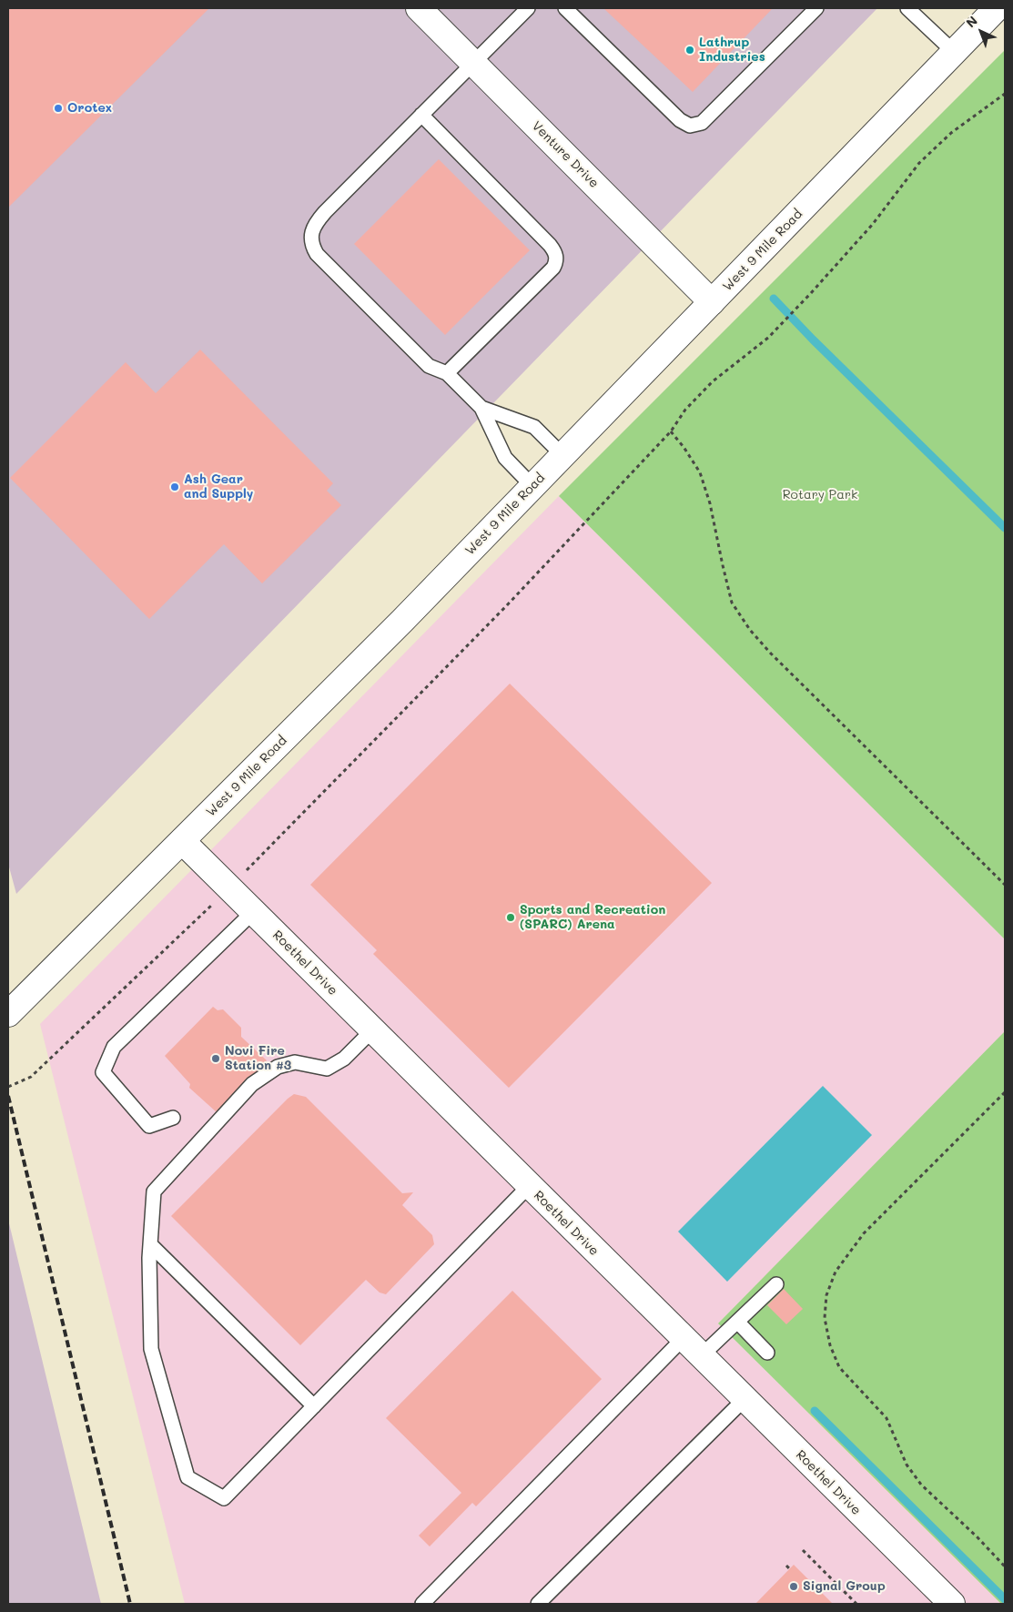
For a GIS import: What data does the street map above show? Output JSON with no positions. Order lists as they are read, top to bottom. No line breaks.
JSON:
{"streets":{"street":["Venture Drive","West 9 Mile Road","Roethel Drive"]},"crossings":[["Venture Drive","West 9 Mile Road"],["West 9 Mile Road","Roethel Drive"]],"parks":["Rotary Park"],"places":["Lathrup Industries","Orotex","Ash Gear and Supply","Sports and Recreation (SPARC) Arena","Novi Fire Station #3","Signal Group"],"north":"top left"}
